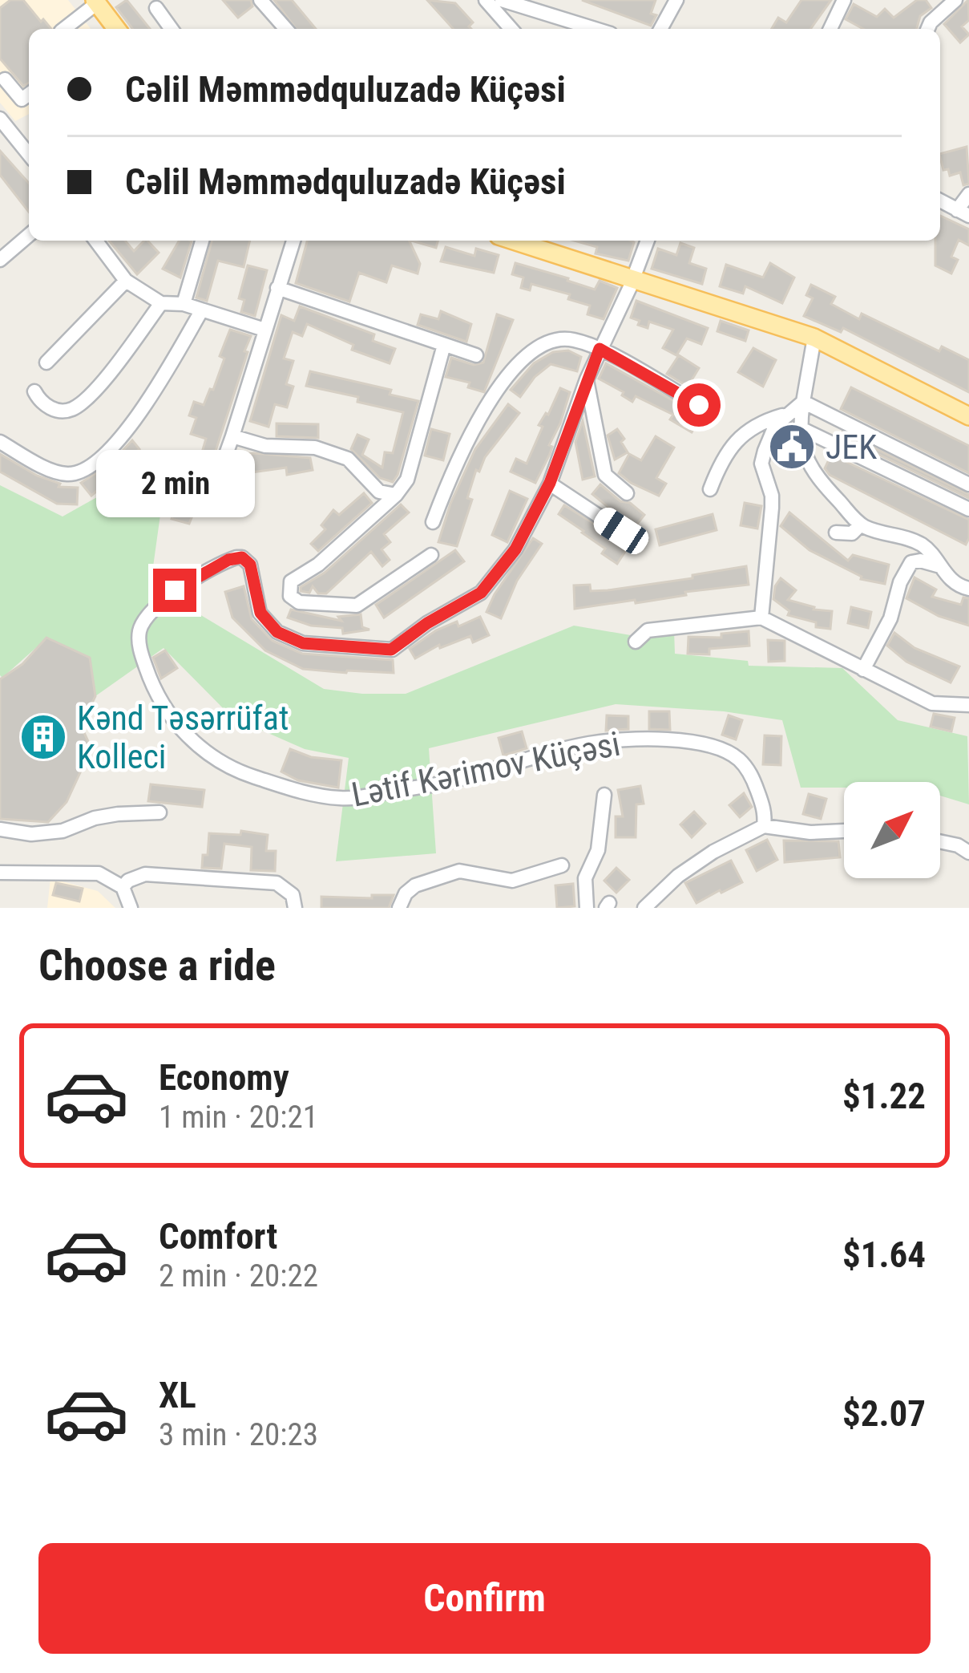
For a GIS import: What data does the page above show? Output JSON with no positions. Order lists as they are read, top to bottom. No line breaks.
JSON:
{"streets":{"street":["Lətif Kərimov Küçəsi"]},"places":{"public building":["JEK"],"building":["Kənd Təsərrüfat Kolleci"]},"north":"top right","page":{"banner":["Cəlil Məmmədquluzadə Küçəsi","Cəlil Məmmədquluzadə Küçəsi"],"bubble":"2 min","heading":"Choose a ride","list":[{"name":"Economy","note":"1 min · 20:21","value":"$1.22"},{"name":"Comfort","note":"2 min · 20:22","value":"$1.64"},{"name":"XL","note":"3 min · 20:23","value":"$2.07"}],"buttons":"Confirm"}}
